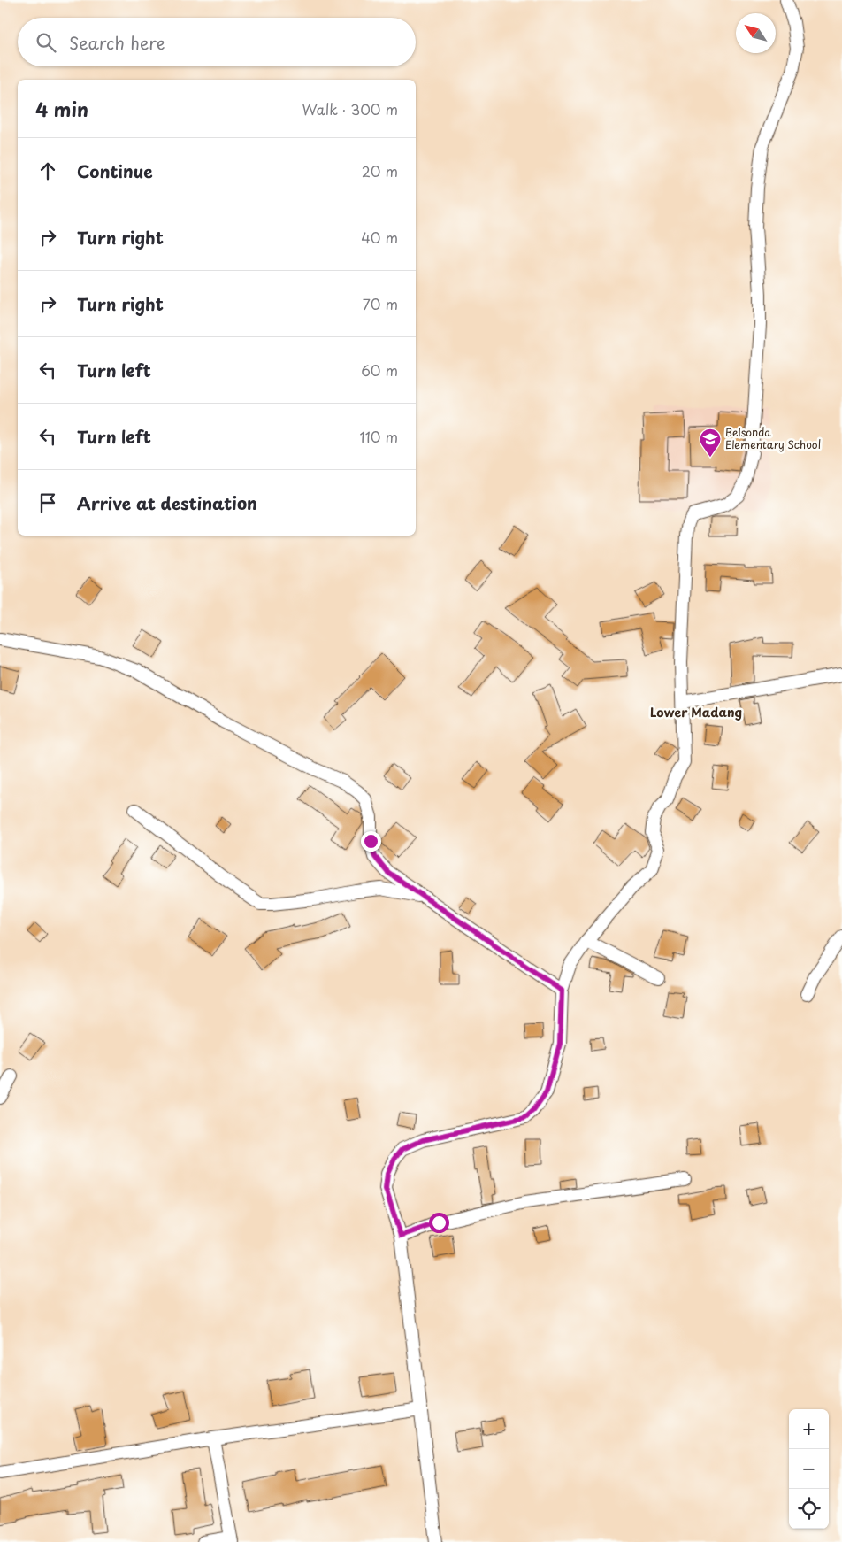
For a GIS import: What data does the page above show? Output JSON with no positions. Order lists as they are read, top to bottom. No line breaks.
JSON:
{"districts":["Lower Madang"],"places":{"school or university":["Belsonda Elementary School"]},"north":"top left","page":{"search":"Search here","heading":["4 min","Walk · 300 m"],"list":[["Continue","20 m"],["Turn right","40 m"],["Turn right","70 m"],["Turn left","60 m"],["Turn left","110 m"],"Arrive at destination"],"map_buttons":["+","−"]}}
